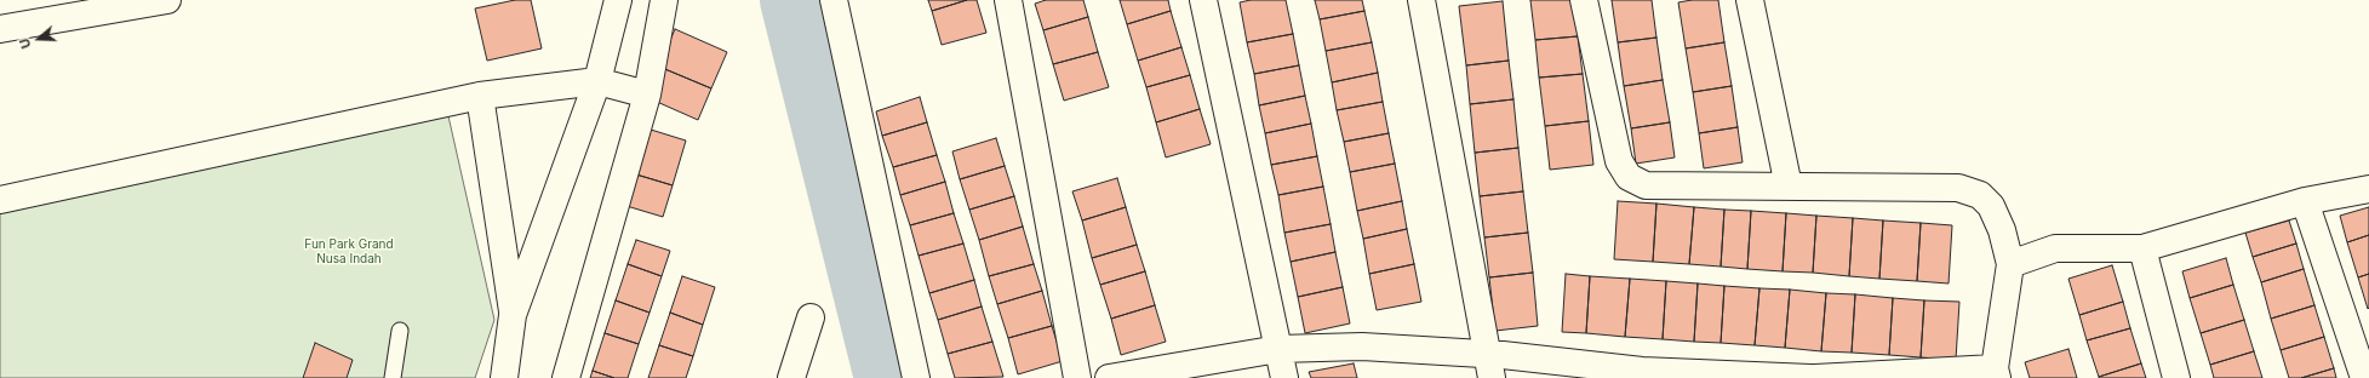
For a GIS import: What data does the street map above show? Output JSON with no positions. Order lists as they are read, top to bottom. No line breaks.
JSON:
{"parks":["Fun Park Grand Nusa Indah"],"north":"left"}
